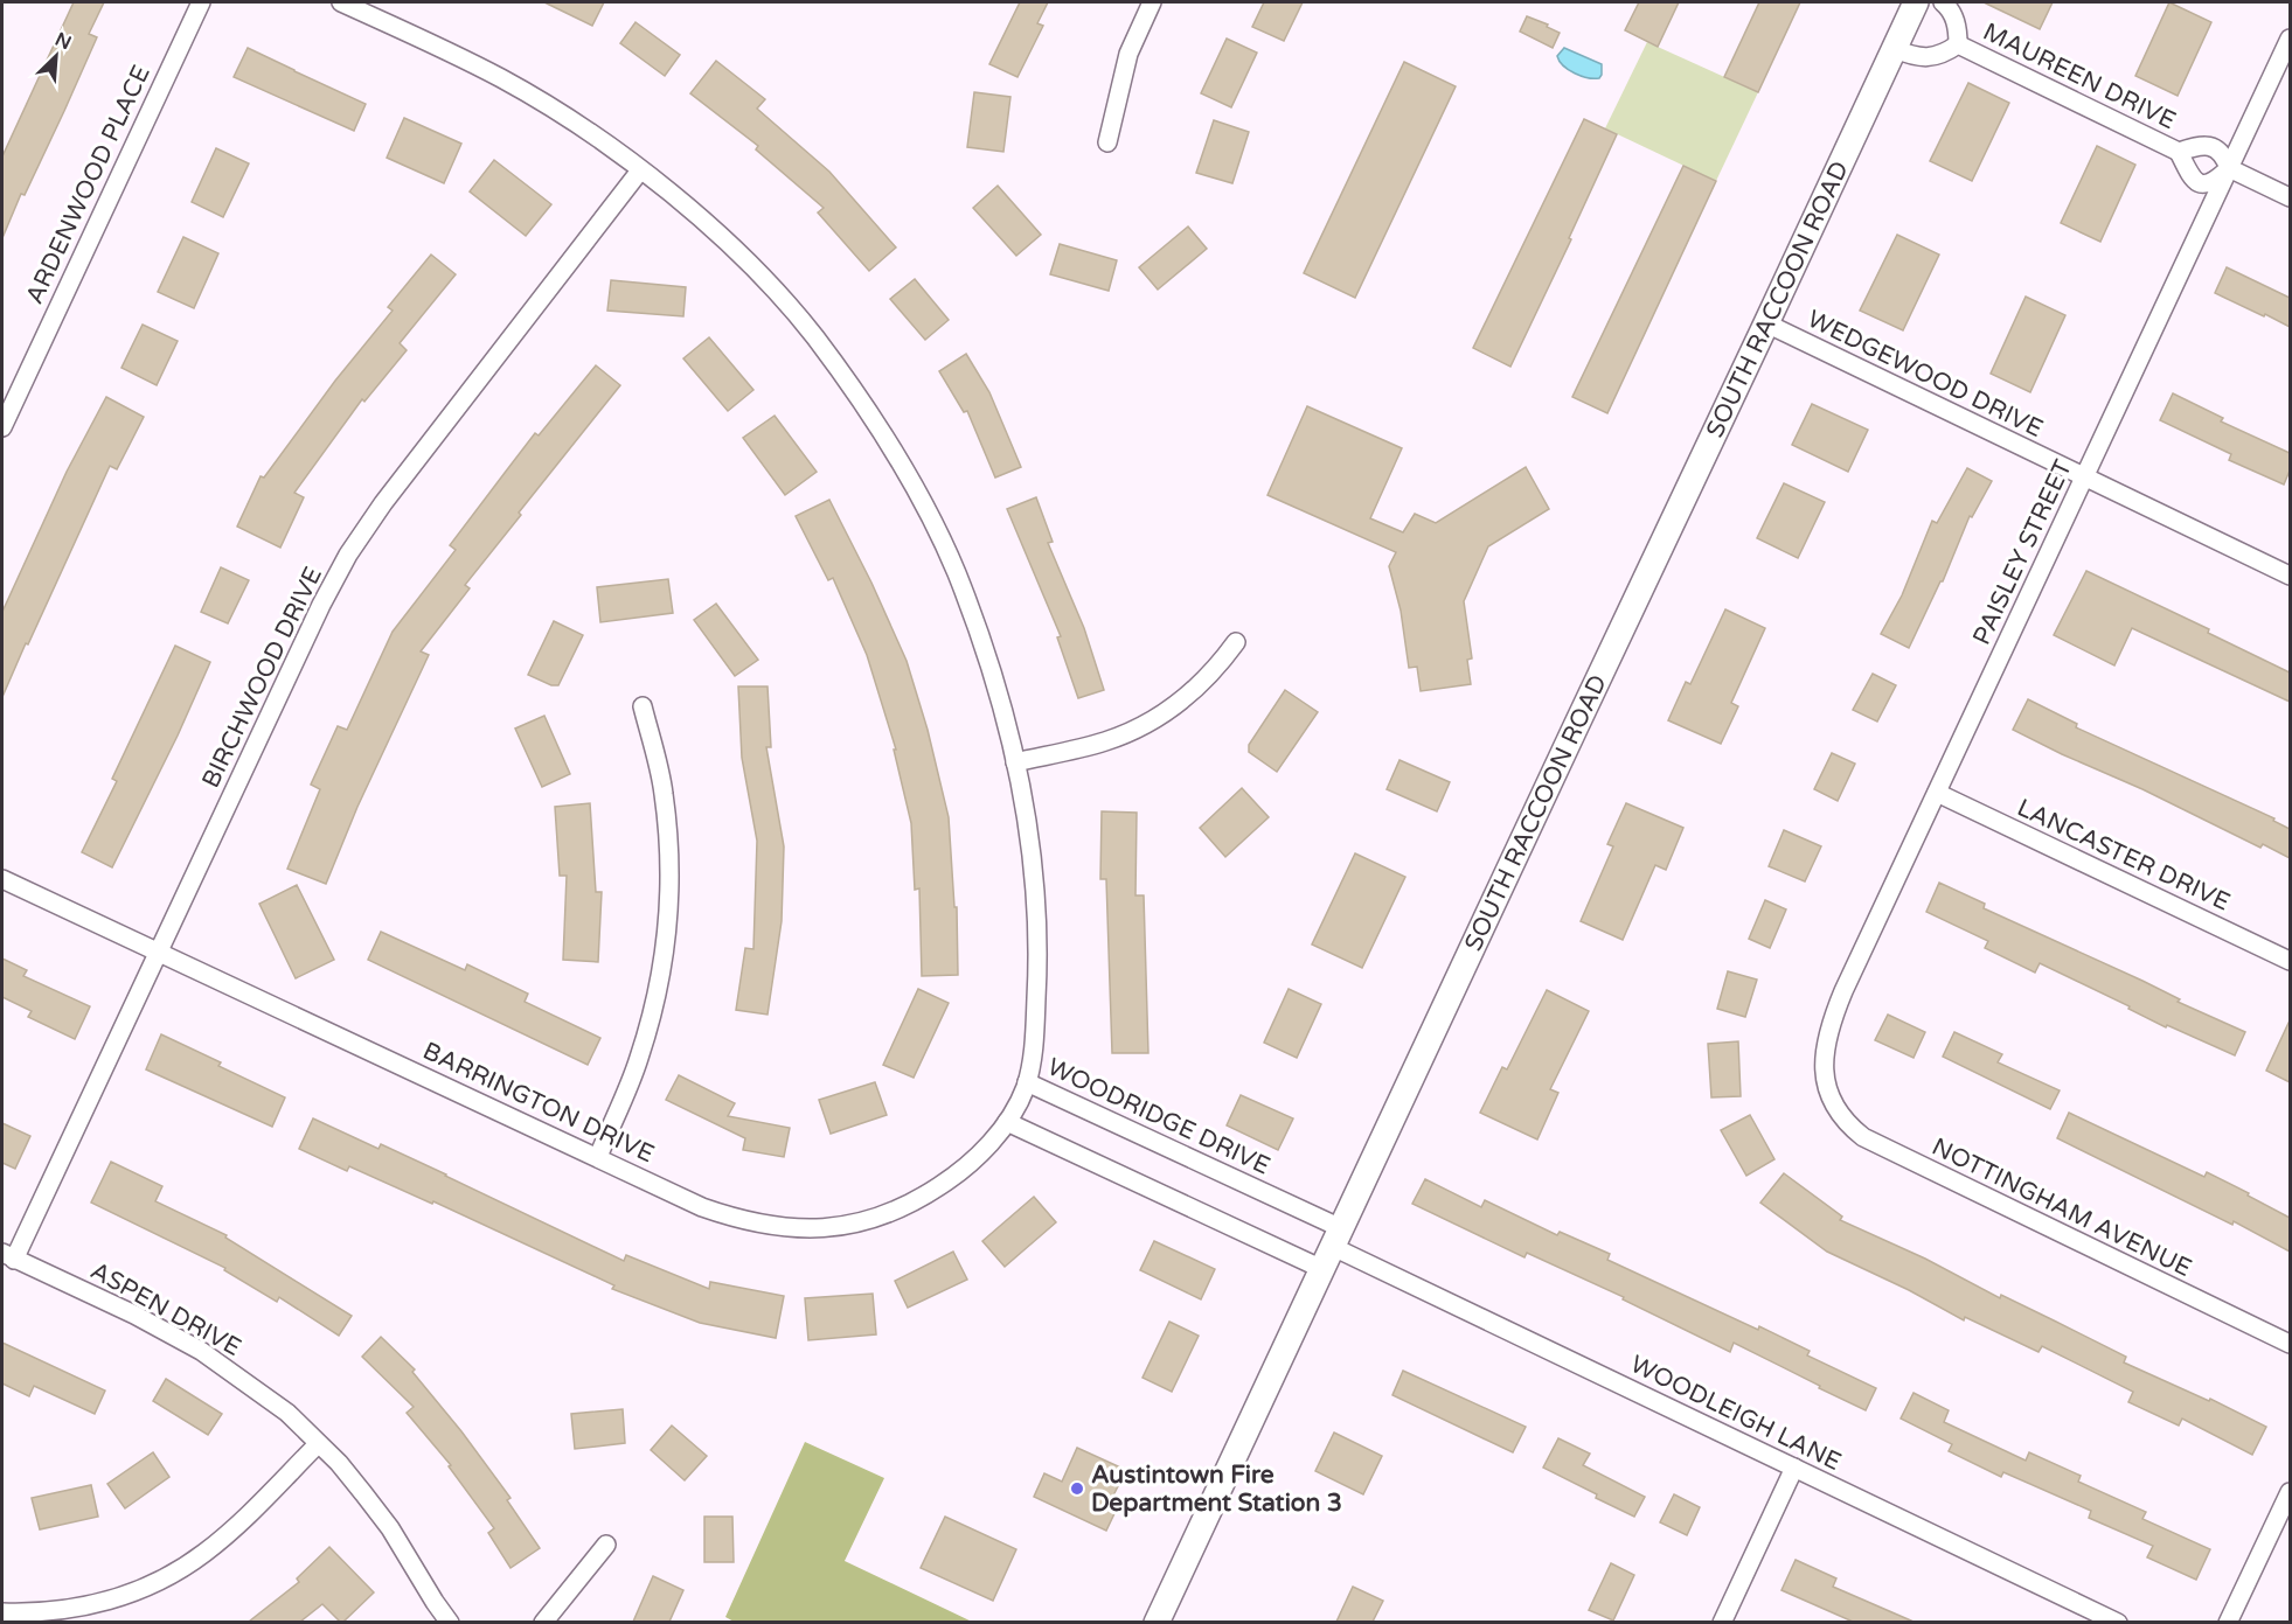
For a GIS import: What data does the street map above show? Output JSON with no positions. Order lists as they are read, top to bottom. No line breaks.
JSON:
{"streets":{"street":["MAUREEN DRIVE","ARDENWOOD PLACE","SOUTH RACCOON ROAD","WEDGEWOOD DRIVE","PAISLEY STREET","BIRCHWOOD DRIVE","LANCASTER DRIVE","BARRINGTON DRIVE","WOODRIDGE DRIVE","NOTTINGHAM AVENUE","ASPEN DRIVE","WOODLEIGH LANE"]},"crossings":[["MAUREEN DRIVE","SOUTH RACCOON ROAD"],["MAUREEN DRIVE","PAISLEY STREET"],["SOUTH RACCOON ROAD","WEDGEWOOD DRIVE"],["SOUTH RACCOON ROAD","WOODRIDGE DRIVE"],["SOUTH RACCOON ROAD","WOODLEIGH LANE"],["WEDGEWOOD DRIVE","PAISLEY STREET"],["PAISLEY STREET","LANCASTER DRIVE"],["PAISLEY STREET","NOTTINGHAM AVENUE"],["BIRCHWOOD DRIVE","BARRINGTON DRIVE"],["BIRCHWOOD DRIVE","WOODRIDGE DRIVE"],["BIRCHWOOD DRIVE","ASPEN DRIVE"],["BARRINGTON DRIVE","WOODRIDGE DRIVE"],["WOODRIDGE DRIVE","WOODLEIGH LANE"]],"places":["Austintown Fire Department Station 3"],"north":"top right"}
